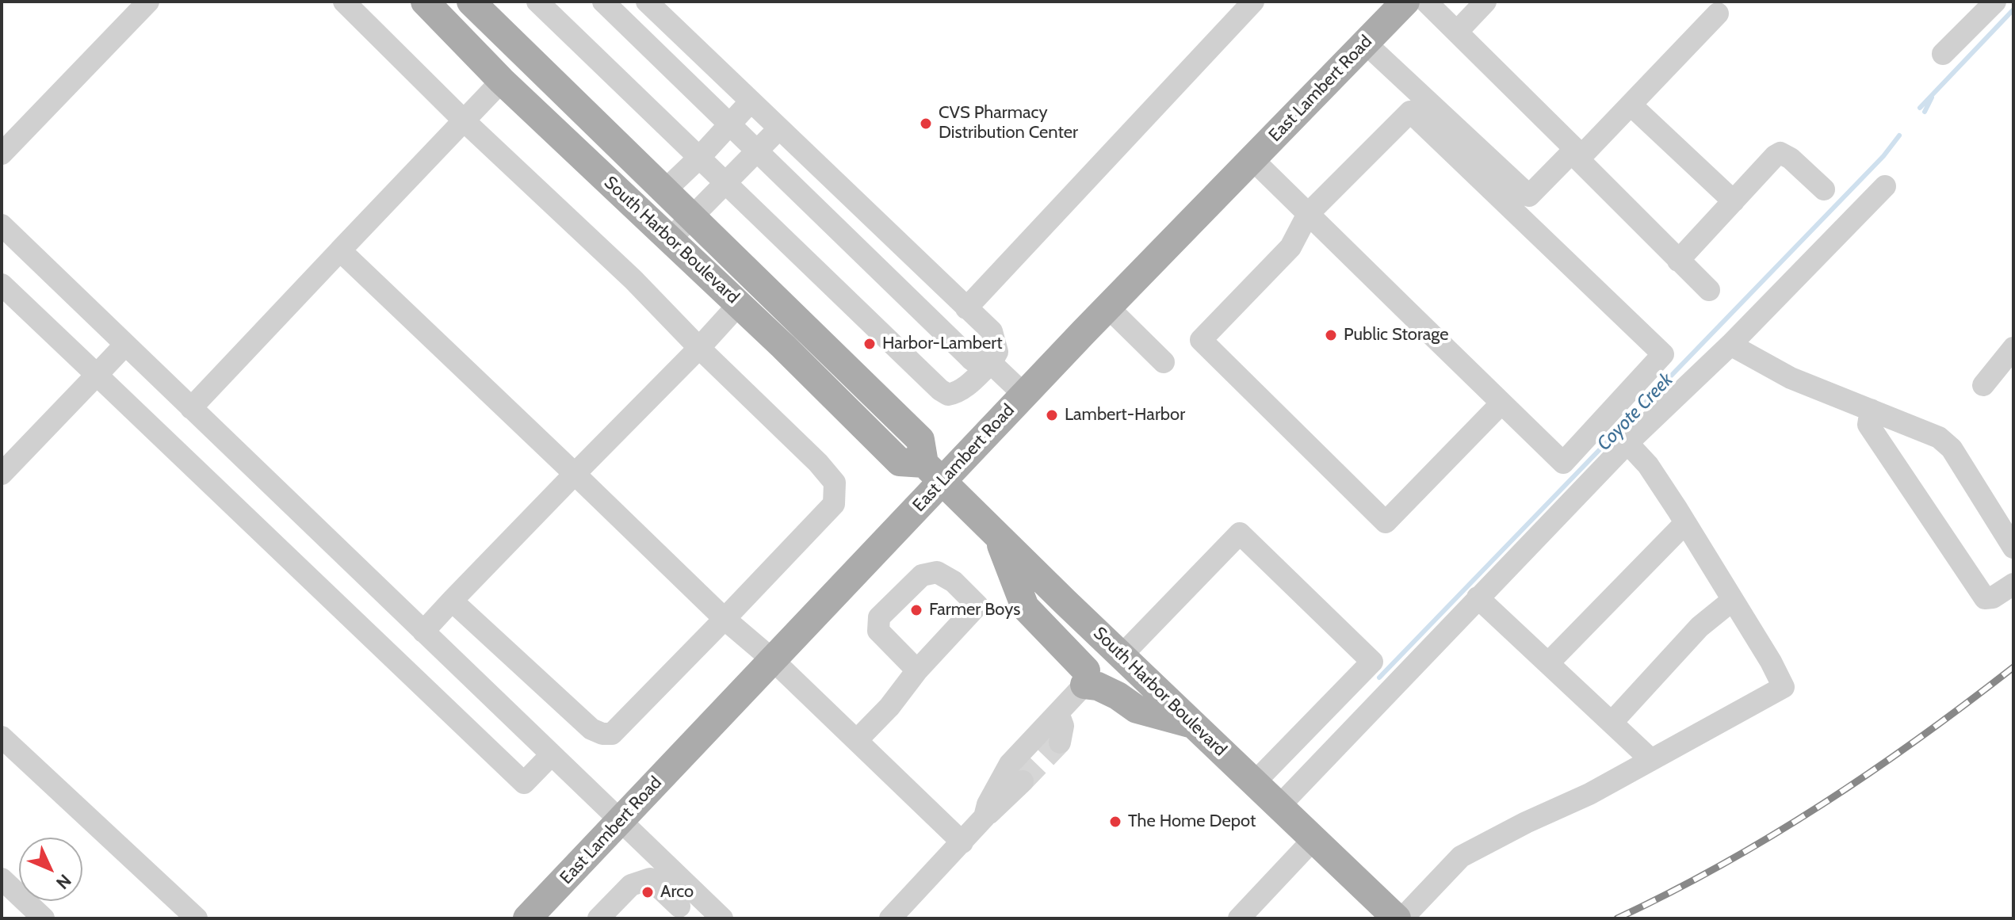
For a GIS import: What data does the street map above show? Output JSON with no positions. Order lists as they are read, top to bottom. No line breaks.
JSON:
{"streets":{"main road":["East Lambert Road","South Harbor Boulevard"]},"crossings":[["East Lambert Road","South Harbor Boulevard"]],"water":["Coyote Creek"],"places":["CVS Pharmacy Distribution Center","Public Storage","Harbor-Lambert","Lambert-Harbor","Farmer Boys","The Home Depot","Arco"],"north":"bottom right"}
